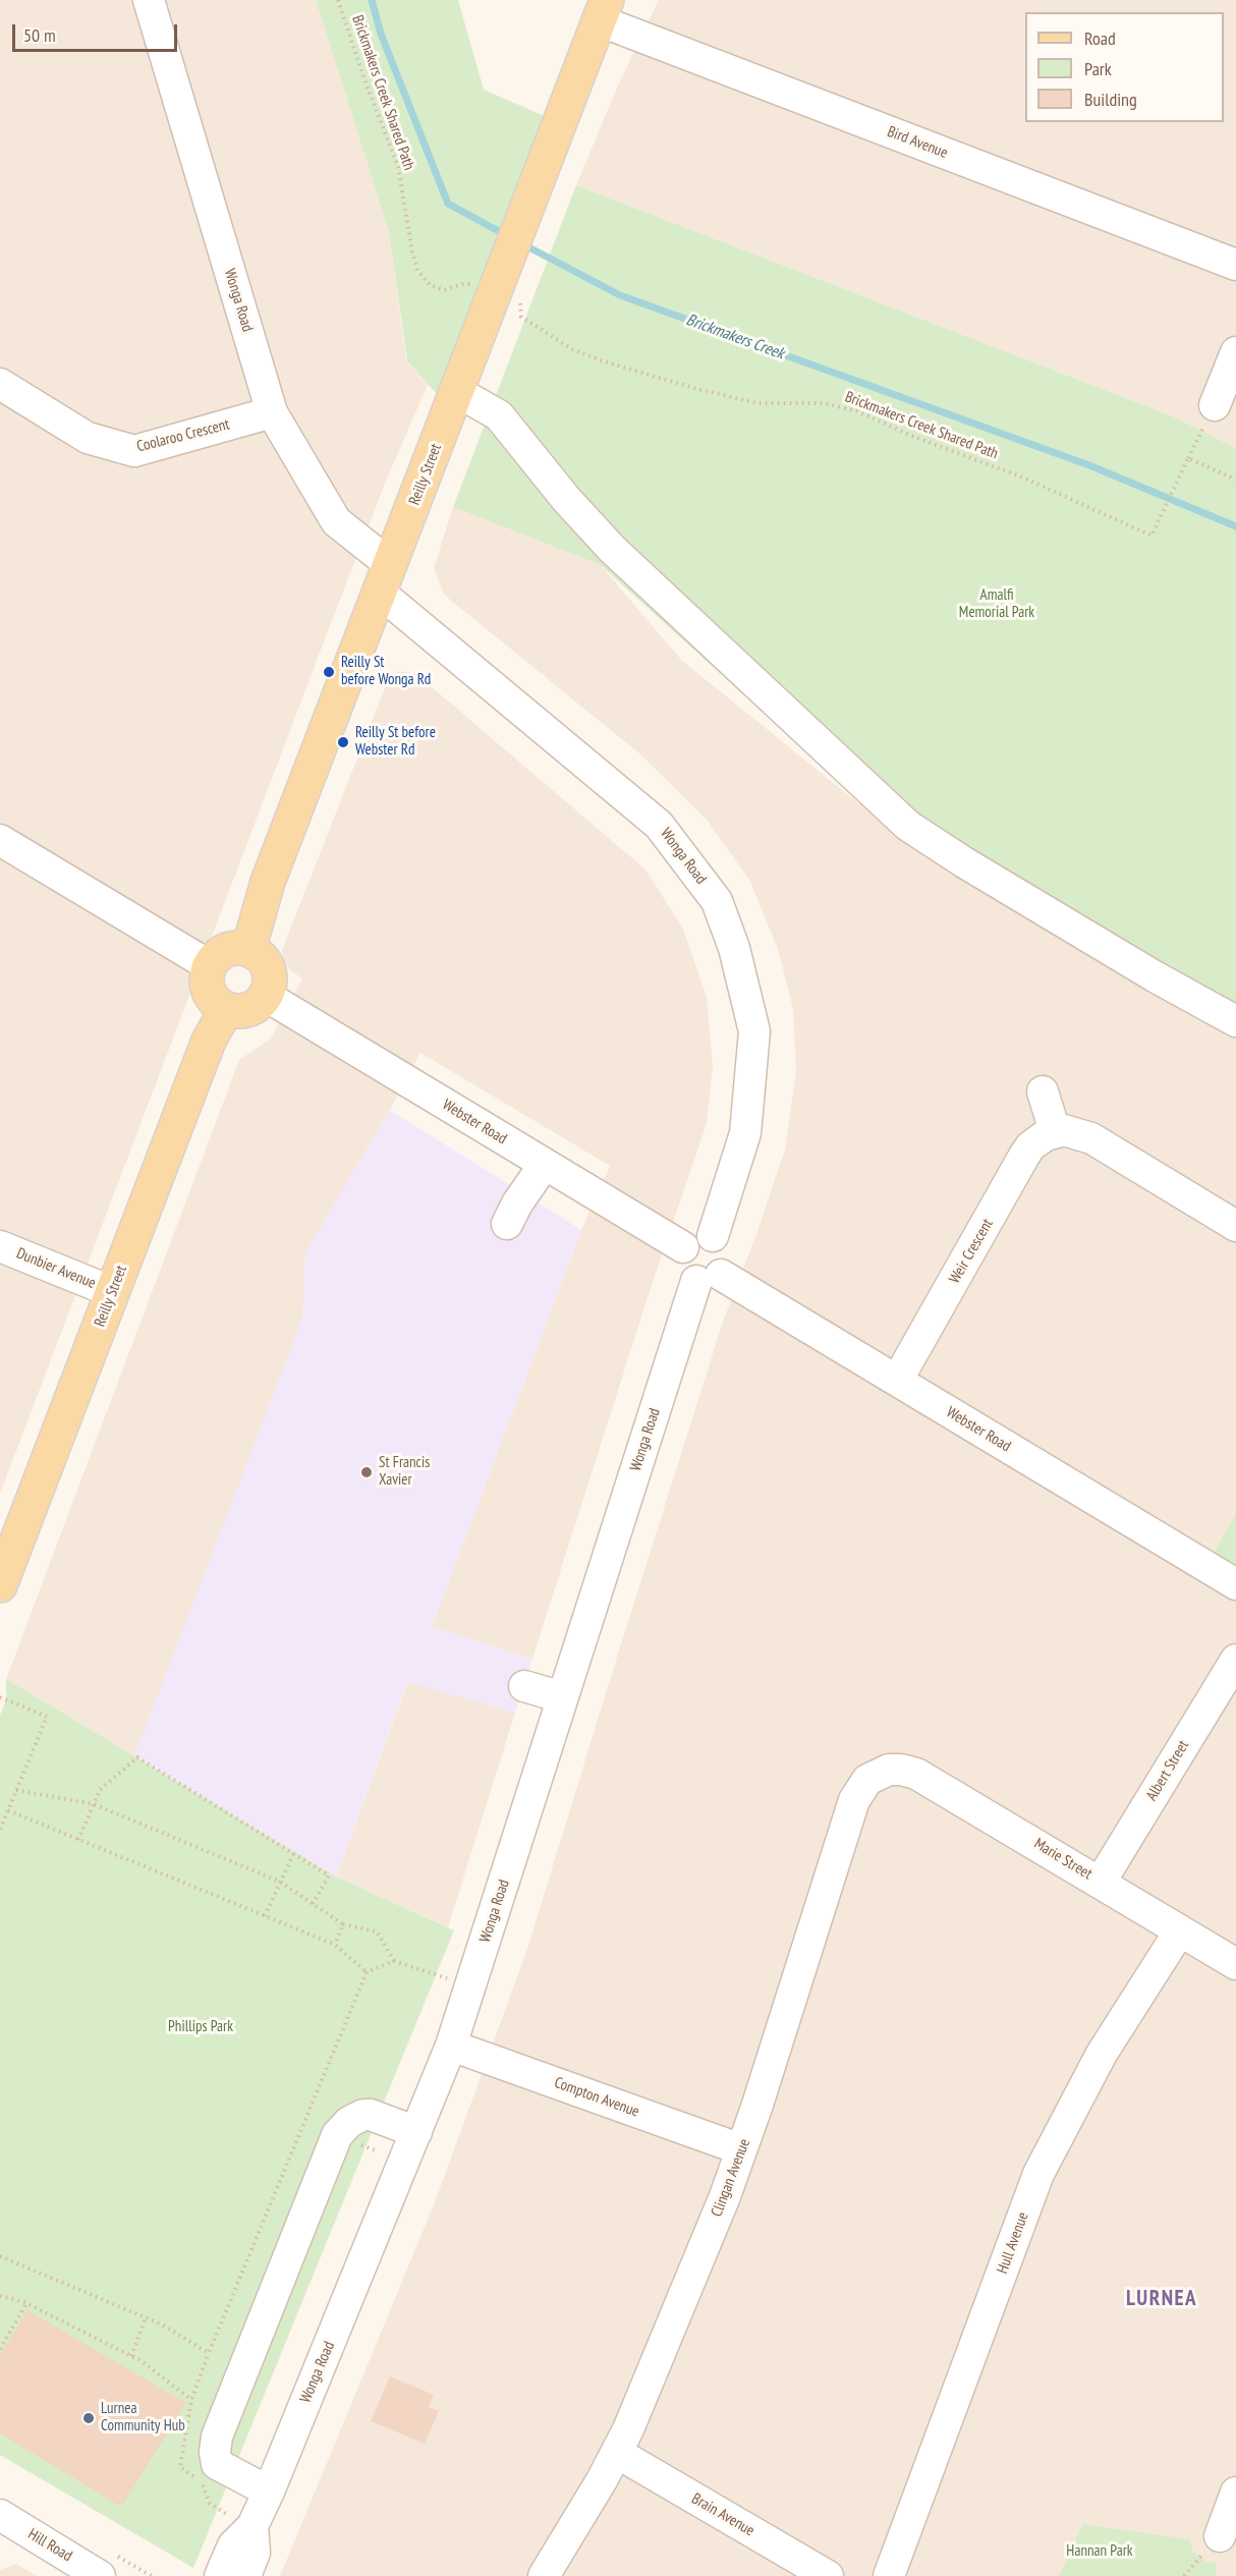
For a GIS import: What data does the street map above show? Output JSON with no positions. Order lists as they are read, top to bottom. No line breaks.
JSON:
{"streets":{"main road":["Reilly Street"],"street":["Bird Avenue","Wonga Road","Coolaroo Crescent","Webster Road","Weir Crescent","Dunbier Avenue","Albert Street","Marie Street","Compton Avenue","Clingan Avenue","Hull Avenue","Brain Avenue","Hill Road"],"path":["Brickmakers Creek Shared Path"]},"crossings":[["Brickmakers Creek Shared Path","Reilly Street"],["Bird Avenue","Reilly Street"],["Wonga Road","Coolaroo Crescent"],["Wonga Road","Reilly Street"],["Wonga Road","Webster Road"],["Wonga Road","Compton Avenue"],["Reilly Street","Webster Road"],["Reilly Street","Dunbier Avenue"],["Webster Road","Weir Crescent"],["Albert Street","Marie Street"],["Marie Street","Clingan Avenue"],["Marie Street","Hull Avenue"],["Compton Avenue","Clingan Avenue"],["Clingan Avenue","Brain Avenue"]],"districts":["LURNEA"],"water":["Brickmakers Creek"],"parks":["Amalfi Memorial Park","Phillips Park","Hannan Park"],"places":["Reilly St before Wonga Rd","Reilly St before Webster Rd","St Francis Xavier","Lurnea Community Hub"],"legend":["Road","Park","Building"],"scale_bar":"50 m"}
